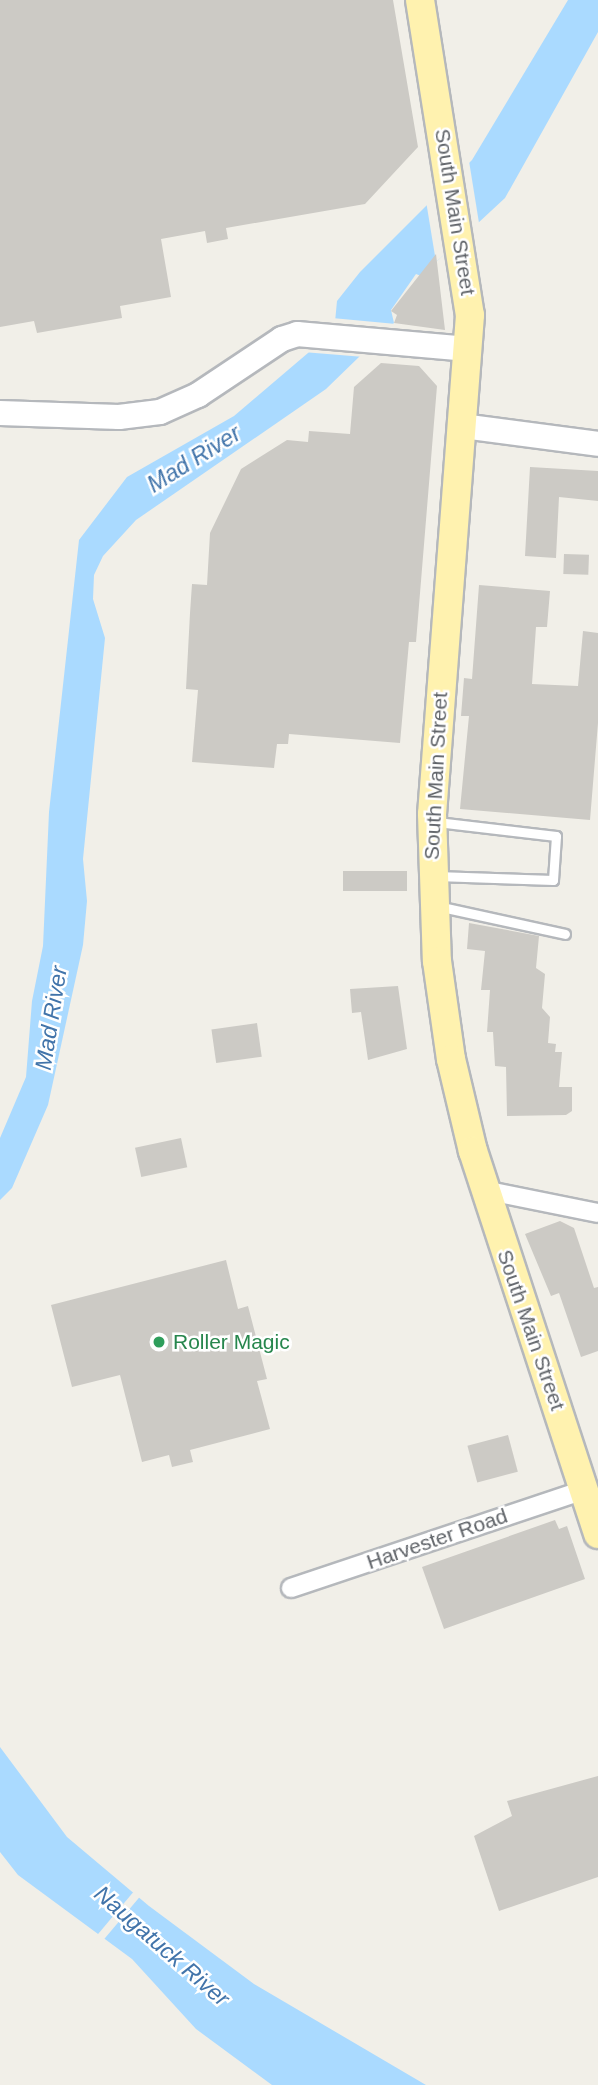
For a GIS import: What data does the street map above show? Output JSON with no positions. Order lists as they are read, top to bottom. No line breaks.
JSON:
{"streets":{"main road":["South Main Street"],"street":["Harvester Road"]},"crossings":[["South Main Street","Harvester Road"]],"water":["Mad River","Naugatuck River"],"places":["Roller Magic"]}
